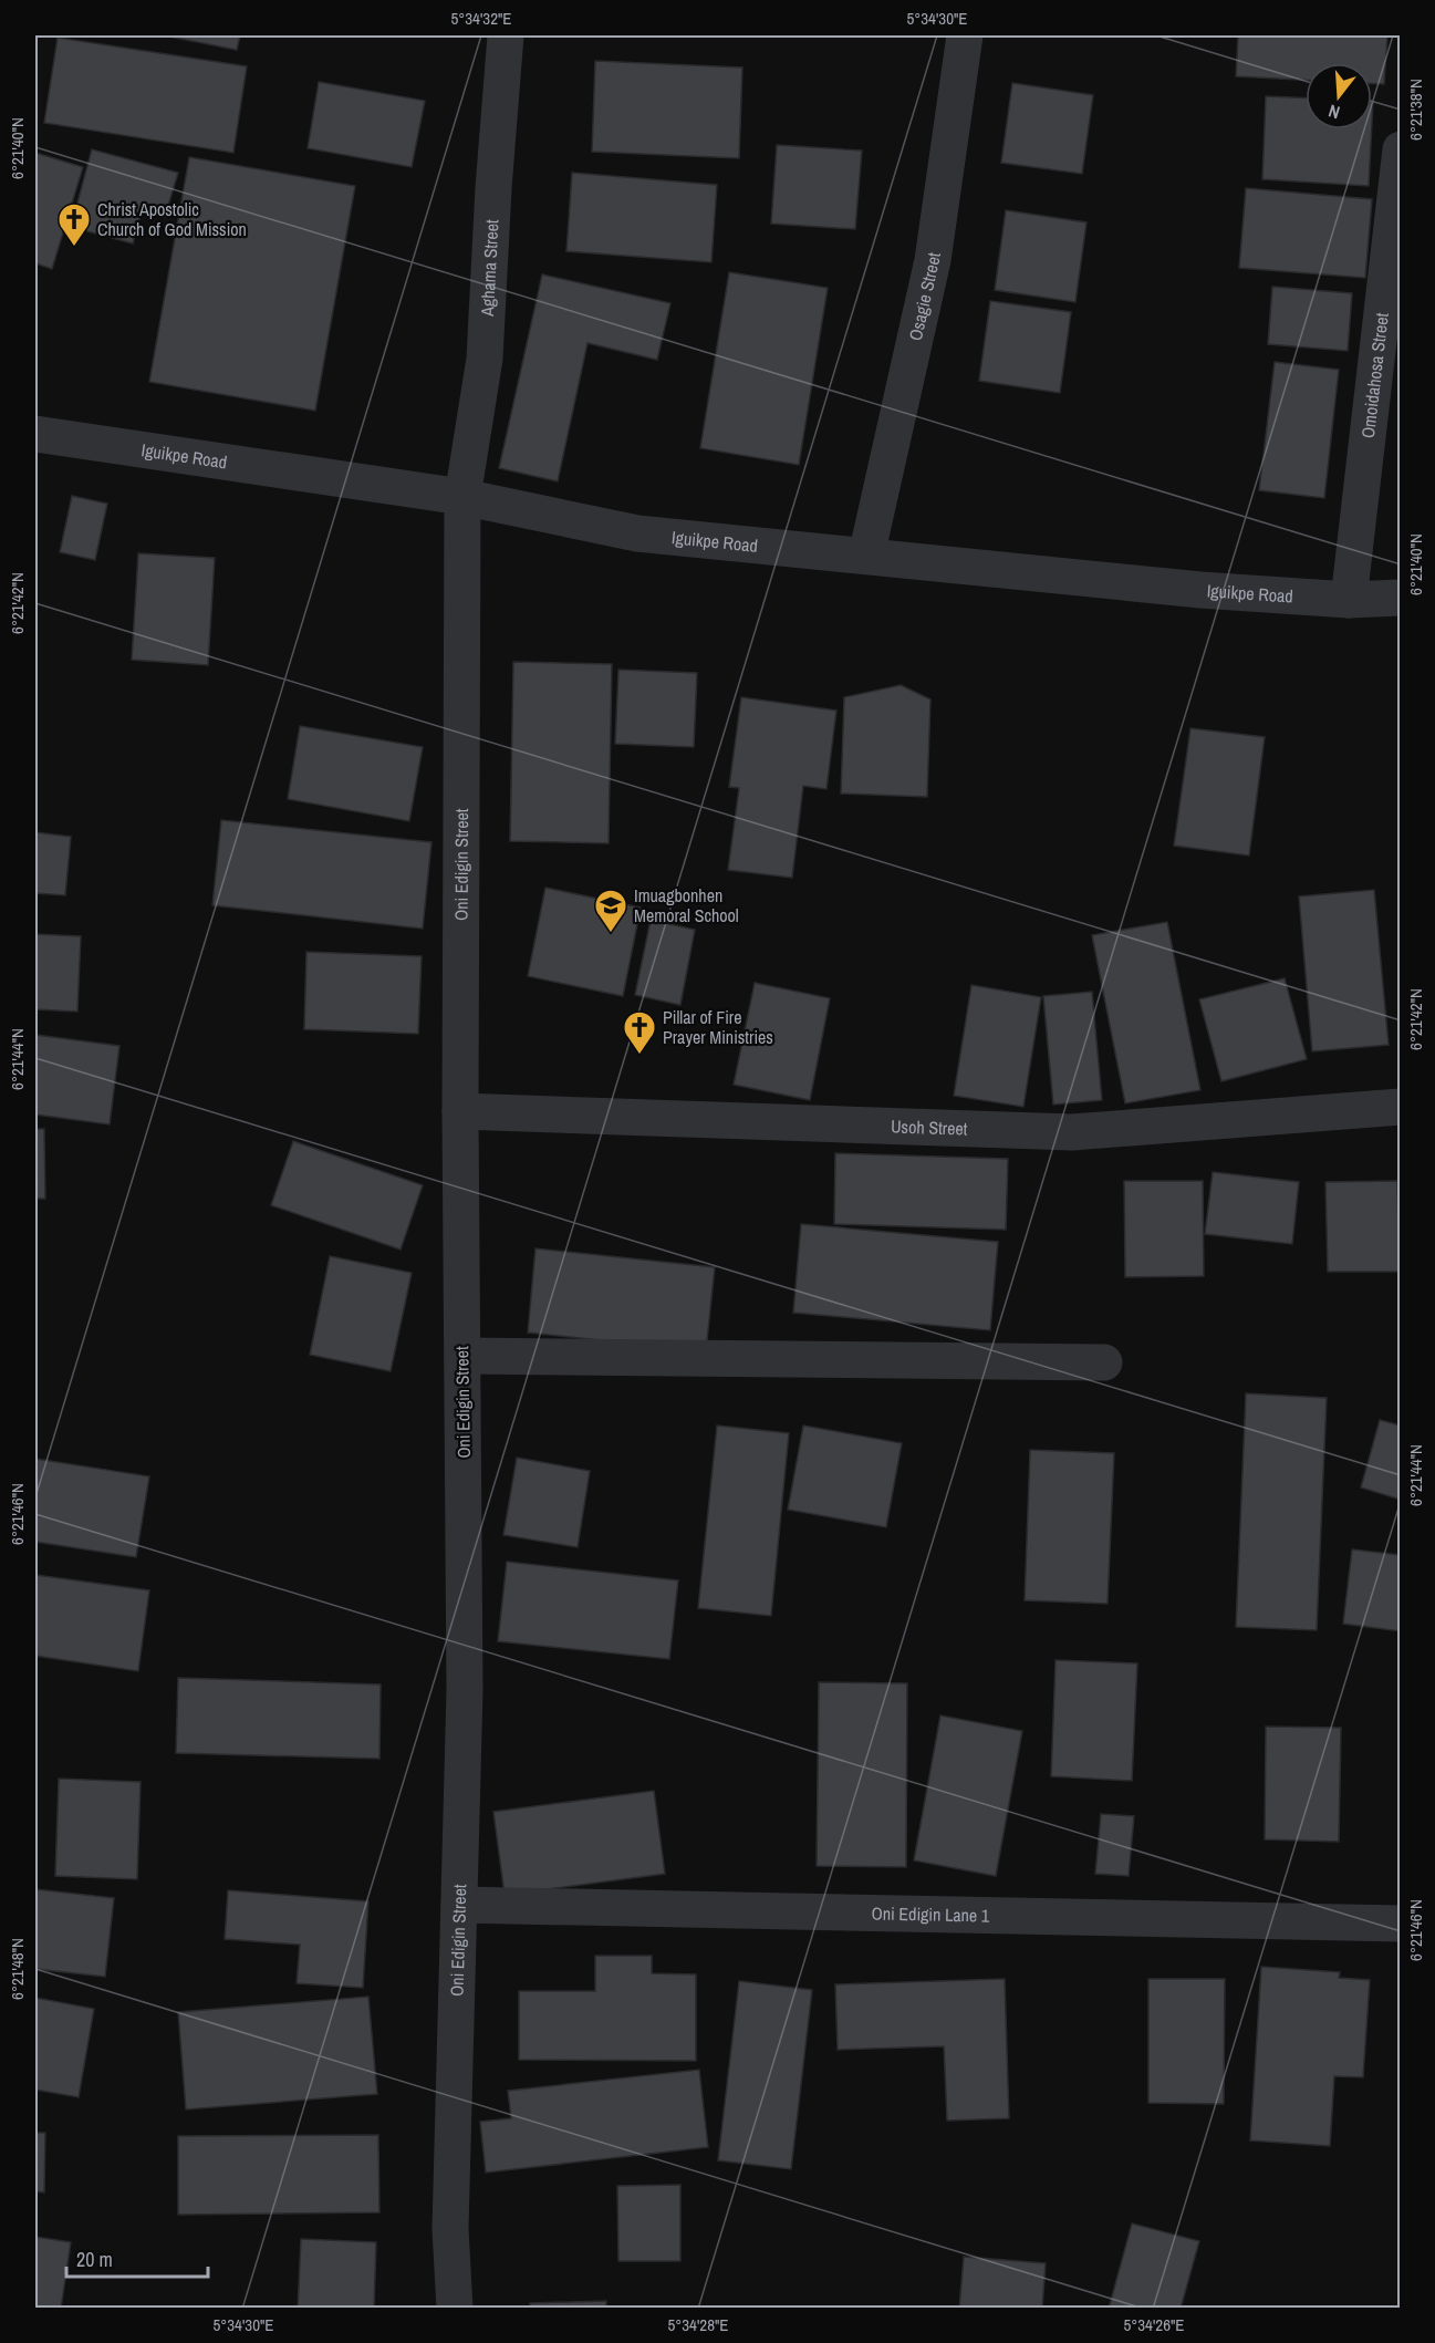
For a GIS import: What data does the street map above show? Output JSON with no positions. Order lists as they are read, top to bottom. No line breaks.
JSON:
{"streets":{"street":["Aghama Street","Osagie Street","Omoidahosa Street","Iguikpe Road","Oni Edigin Street","Usoh Street","Oni Edigin Lane 1"]},"crossings":[["Aghama Street","Iguikpe Road"],["Aghama Street","Oni Edigin Street"],["Osagie Street","Iguikpe Road"],["Omoidahosa Street","Iguikpe Road"],["Iguikpe Road","Oni Edigin Street"],["Oni Edigin Street","Usoh Street"],["Oni Edigin Street","Oni Edigin Lane 1"]],"places":{"church":["Christ Apostolic Church of God Mission","Pillar of Fire Prayer Ministries"],"school or university":["Imuagbonhen Memoral School"]},"scale_bar":"20 m","north":"bottom","coordinates":["5°34'32\"E","5°34'30\"E","6°21'38\"N","6°21'40\"N","6°21'42\"N","6°21'44\"N","6°21'46\"N","6°21'48\"N","5°34'28\"E","5°34'26\"E"]}
